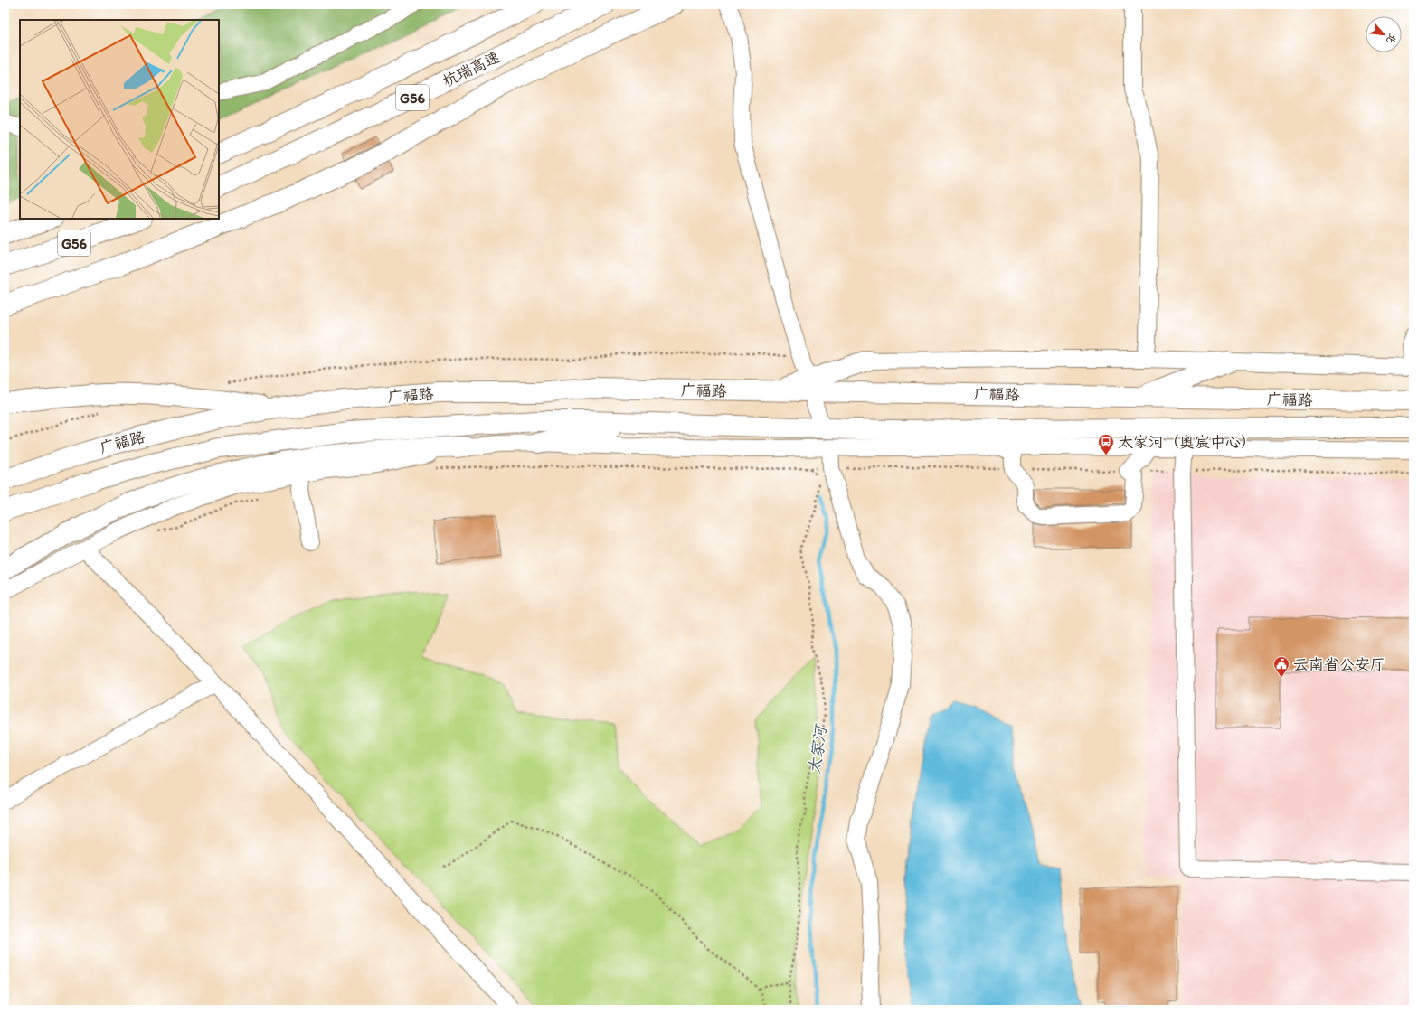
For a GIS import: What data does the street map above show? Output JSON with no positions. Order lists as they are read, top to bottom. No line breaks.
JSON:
{"streets":{"main road":["杭瑞高速","G56","广福路"]},"water":["太家河"],"places":{"bus stop":["太家河（奥宸中心）"],"public building":["云南省公安厅"]},"north":"bottom right"}
